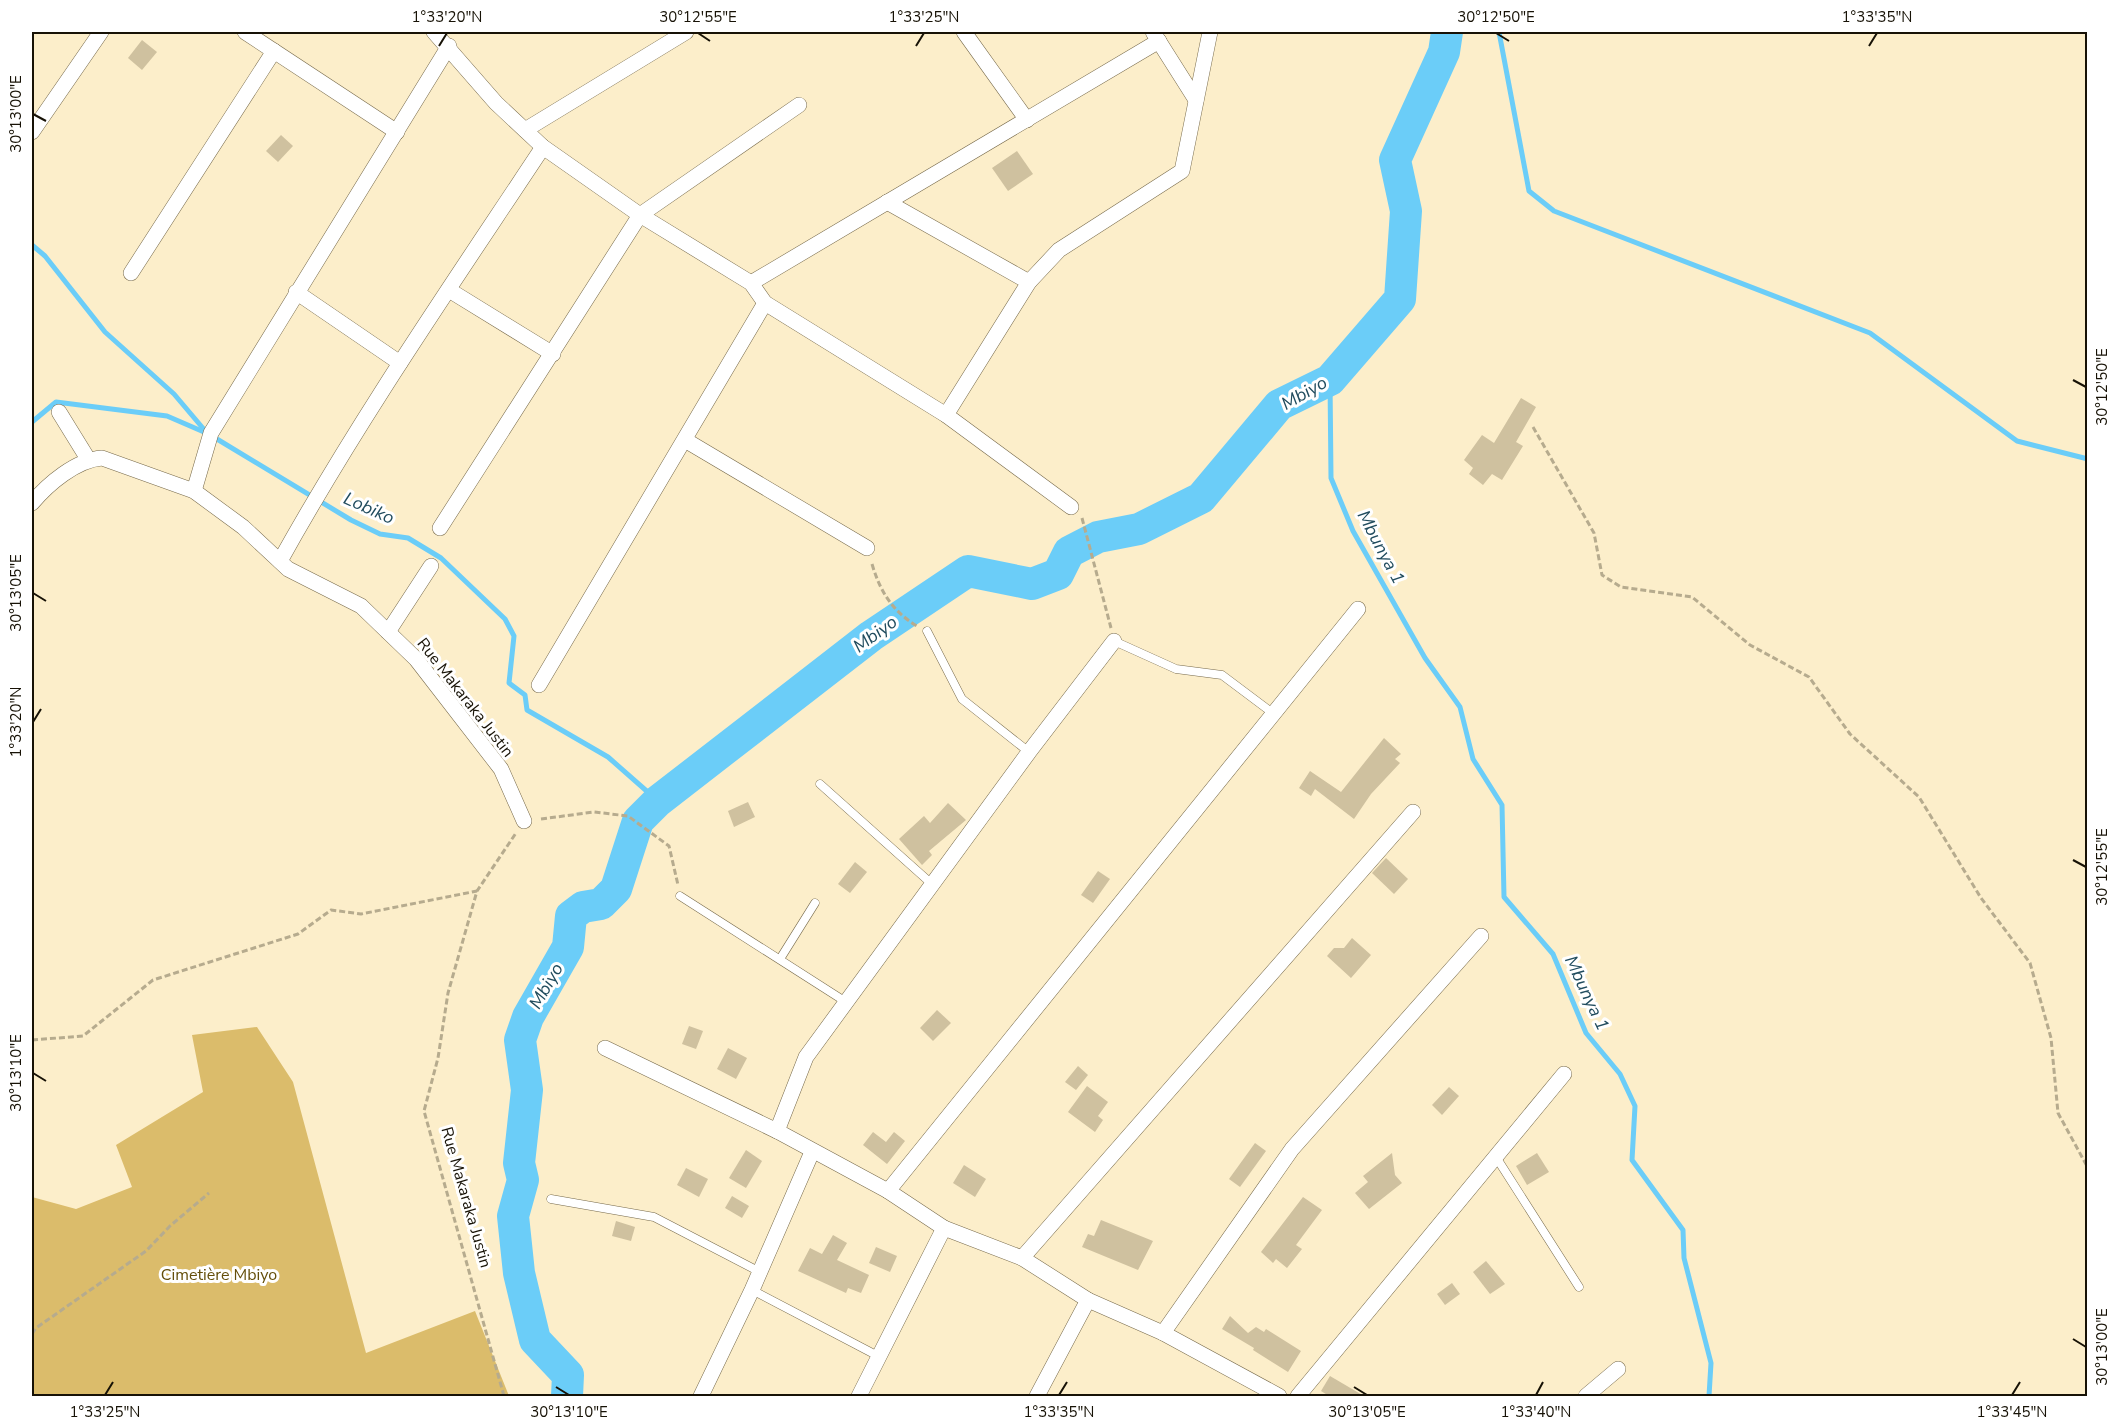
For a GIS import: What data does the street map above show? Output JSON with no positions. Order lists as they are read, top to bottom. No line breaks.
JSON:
{"streets":{"street":["Rue Makaraka Justin"]},"water":["Mbiyo","Lobiko","Mbunya 1"],"parks":["Cimetière Mbiyo"],"coordinates":["1°33'20\"N","30°12'55\"E","1°33'25\"N","30°12'50\"E","1°33'35\"N","30°13'00\"E","30°13'05\"E","30°13'10\"E","1°33'40\"N","1°33'45\"N"]}
